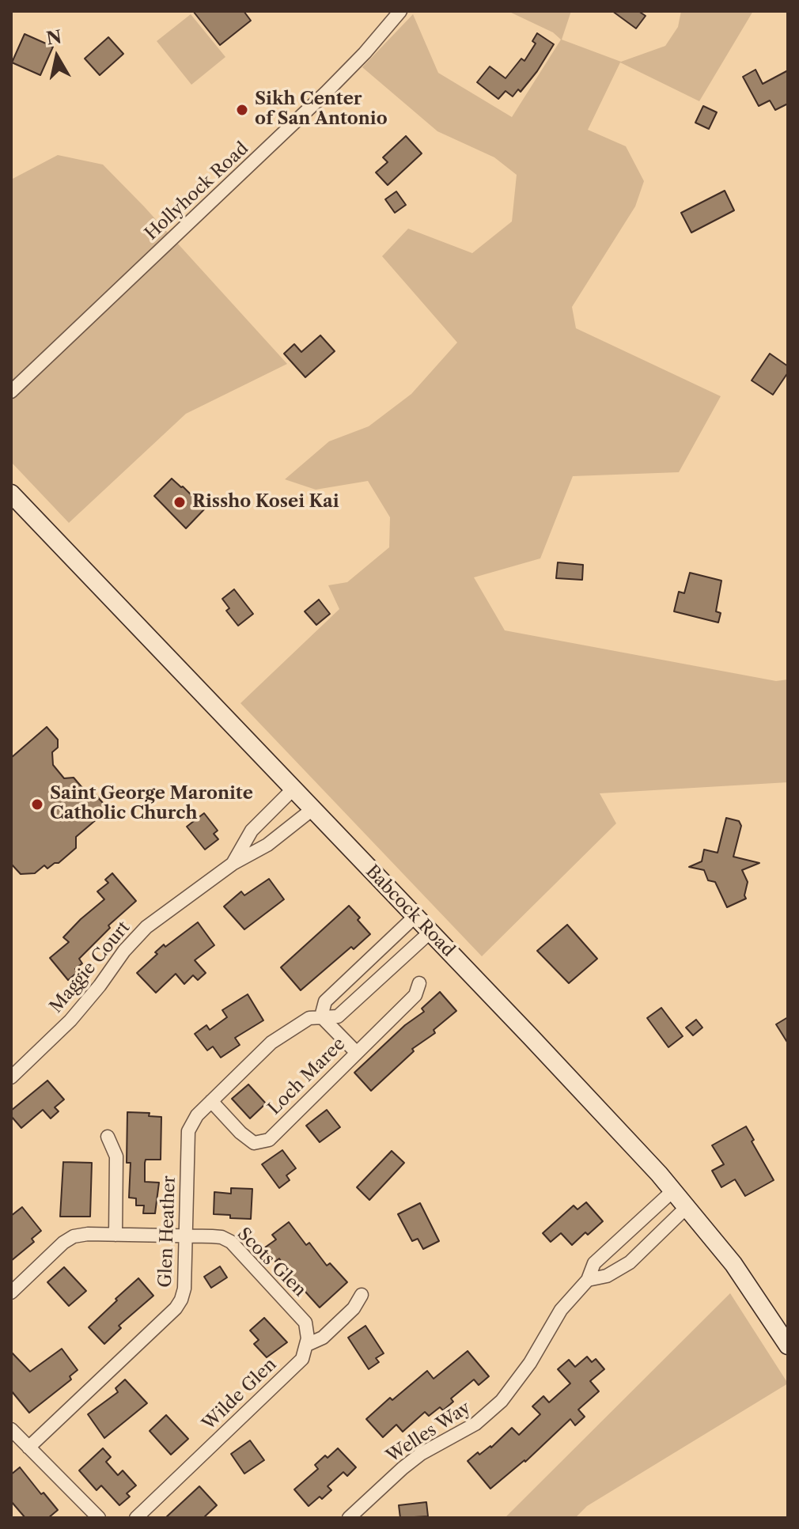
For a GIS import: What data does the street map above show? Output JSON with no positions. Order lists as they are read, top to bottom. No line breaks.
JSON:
{"streets":{"main road":["Babcock Road"],"street":["Hollyhock Road","Maggie Court","Loch Maree","Glen Heather","Scots Glen","Wilde Glen","Welles Way"]},"crossings":[["Babcock Road","Maggie Court"],["Babcock Road","Glen Heather"],["Babcock Road","Welles Way"],["Loch Maree","Glen Heather"],["Glen Heather","Scots Glen"],["Scots Glen","Wilde Glen"]],"places":["Sikh Center of San Antonio","Rissho Kosei Kai","Saint George Maronite Catholic Church"],"north":"top"}
